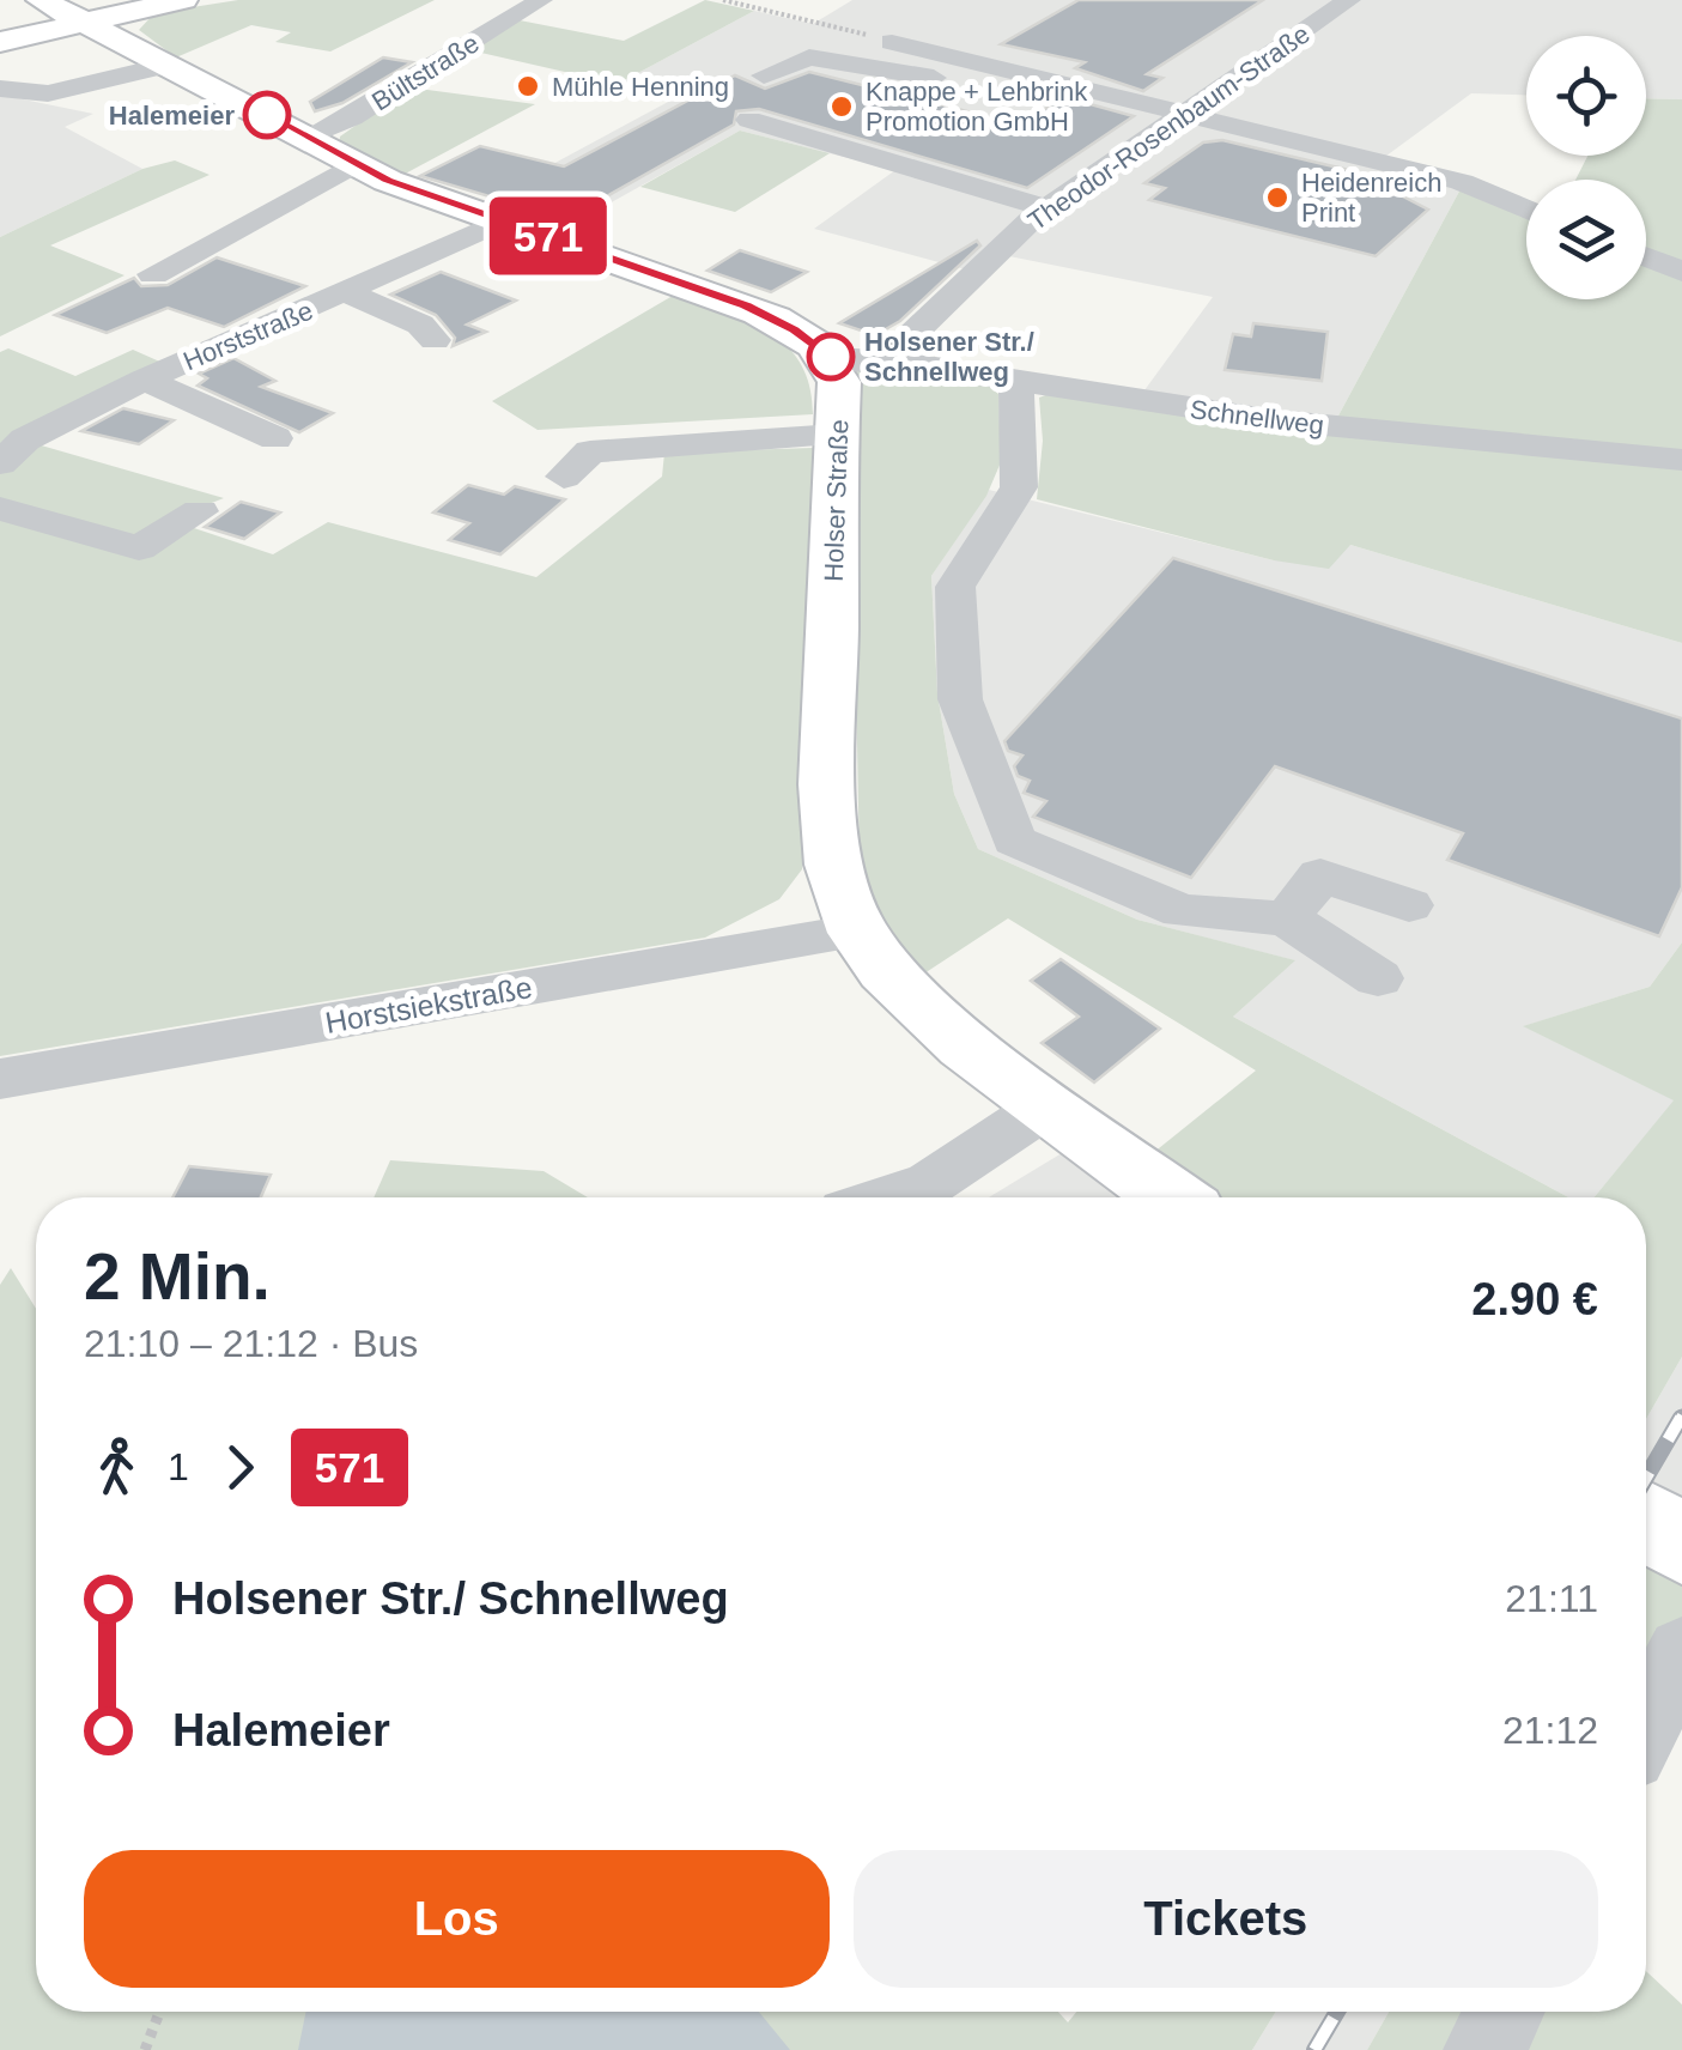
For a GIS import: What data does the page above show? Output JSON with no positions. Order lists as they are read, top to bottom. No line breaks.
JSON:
{"streets":{"main road":["Holser Straße"],"street":["Bültstraße","Theodor-Rosenbaum-Straße","Horststraße","Schnellweg","Horstsiekstraße"]},"crossings":[["Theodor-Rosenbaum-Straße","Schnellweg"],["Theodor-Rosenbaum-Straße","Holser Straße"],["Schnellweg","Holser Straße"],["Holser Straße","Horstsiekstraße"]],"places":["Mühle Henning","Knappe + Lehbrink Promotion GmbH","Halemeier","Heidenreich Print","Holsener Str./ Schnellweg"],"lines":["bus line 571"],"page":{"on_map":"571","heading":["2 Min.","21:10 – 21:12 · Bus","2.90 €"],"legs":["1","571"],"list":[{"name":"Holsener Str./ Schnellweg","value":"21:11"},{"name":"Halemeier","value":"21:12"}],"buttons":["Los","Tickets"]}}
